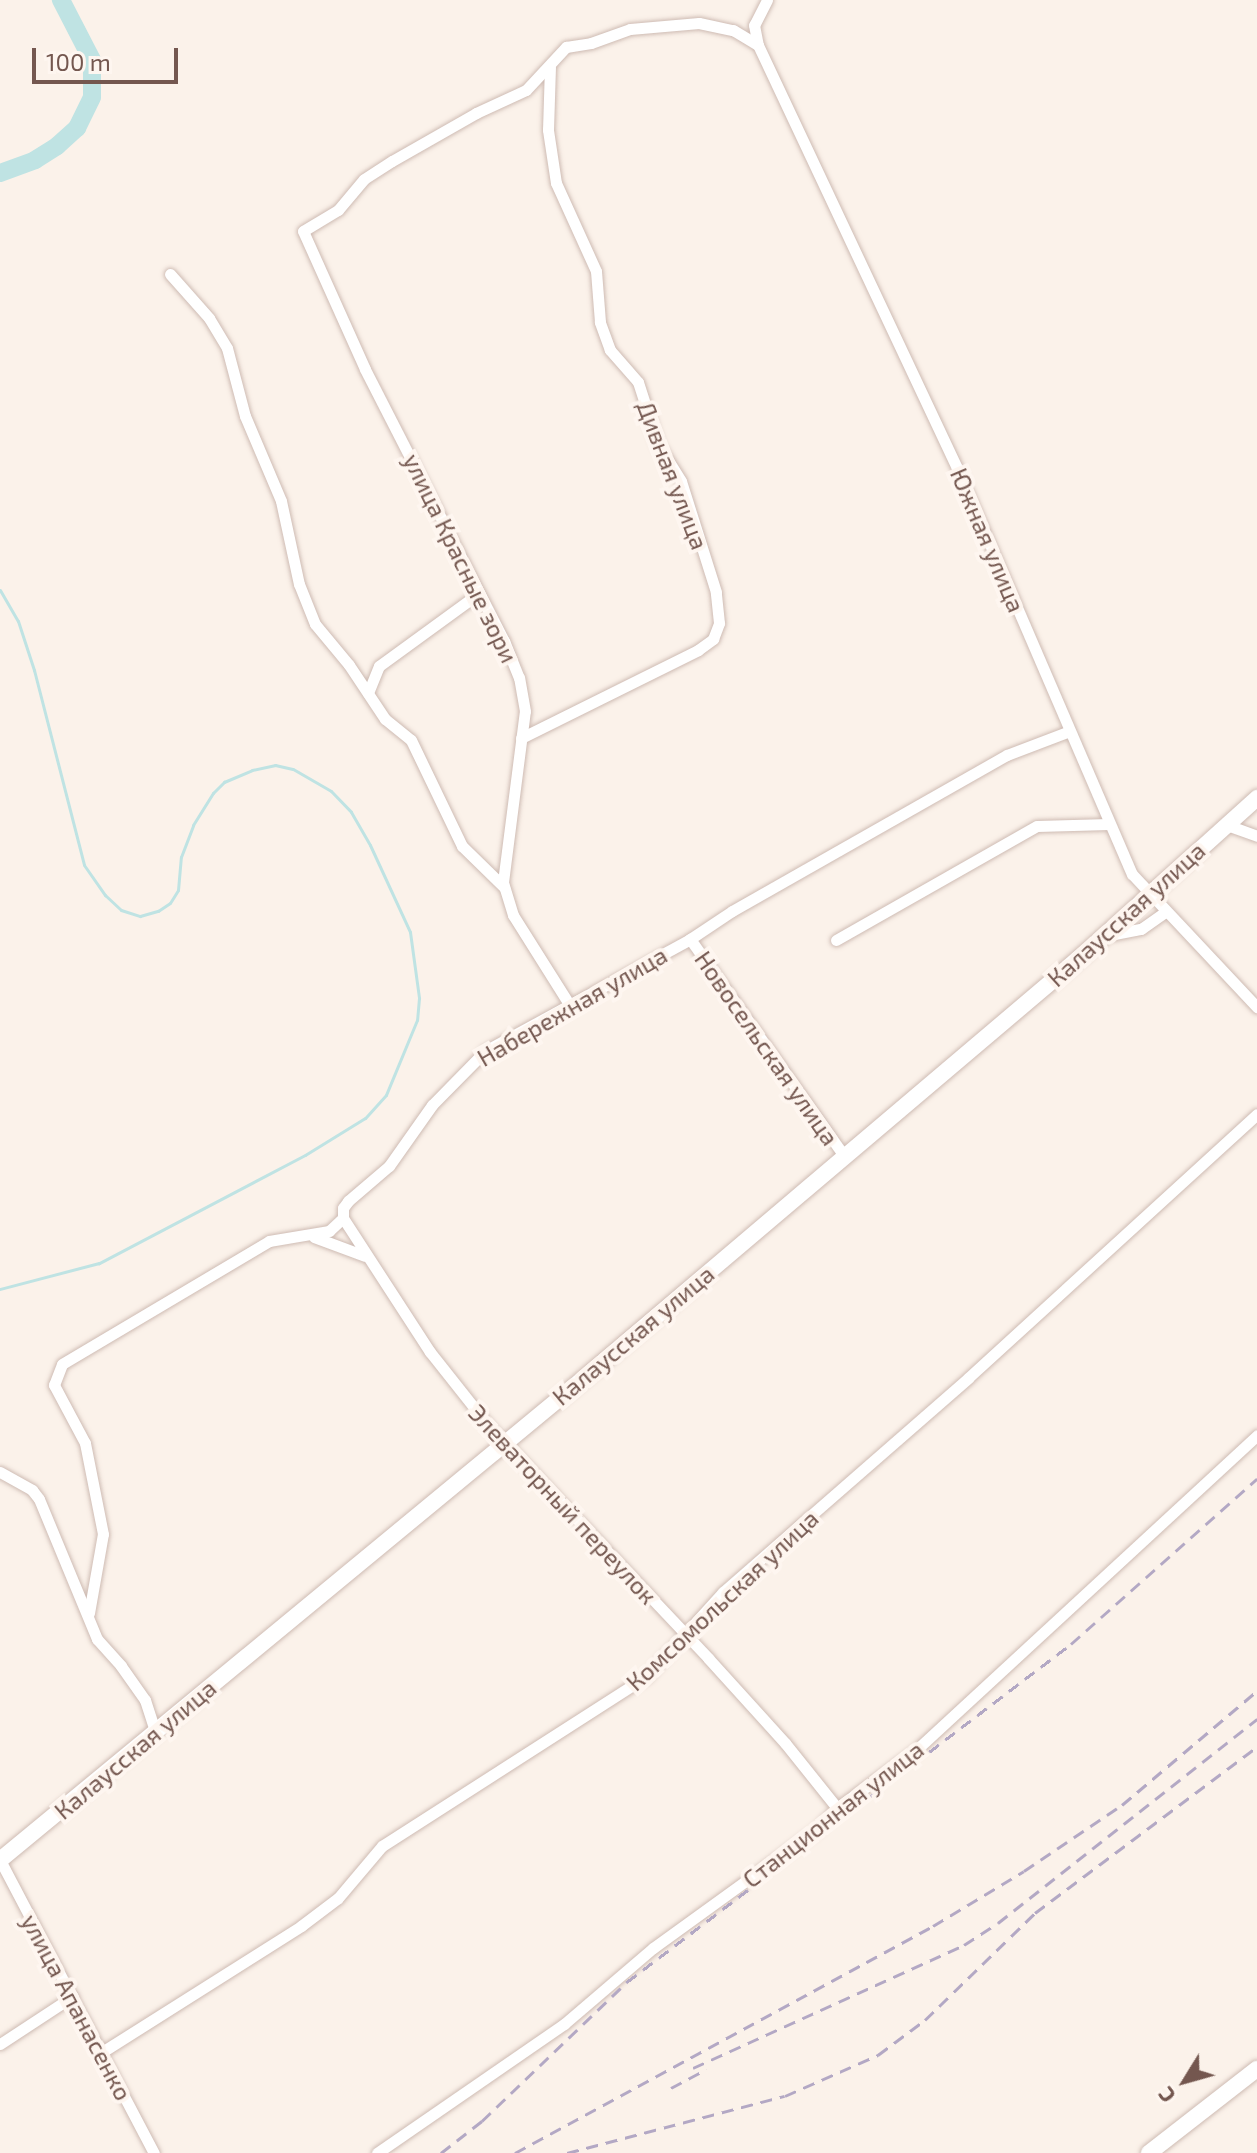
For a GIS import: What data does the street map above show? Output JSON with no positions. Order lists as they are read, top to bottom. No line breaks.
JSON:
{"streets":{"street":["Дивная улица","Южная улица","улица Красные зори","Калаусская улица","Набережная улица","Новосельская улица","Элеваторный переулок","Комсомольская улица","Станционная улица","улица Апанасенко"]},"crossings":[["Дивная улица","улица Красные зори"],["Южная улица","Калаусская улица"],["Южная улица","Набережная улица"],["улица Красные зори","Набережная улица"],["Калаусская улица","Новосельская улица"],["Калаусская улица","Элеваторный переулок"],["Калаусская улица","улица Апанасенко"],["Набережная улица","Новосельская улица"],["Набережная улица","Элеваторный переулок"],["Элеваторный переулок","Комсомольская улица"],["Элеваторный переулок","Станционная улица"],["Комсомольская улица","улица Апанасенко"]],"scale_bar":"100 m","north":"bottom left"}
